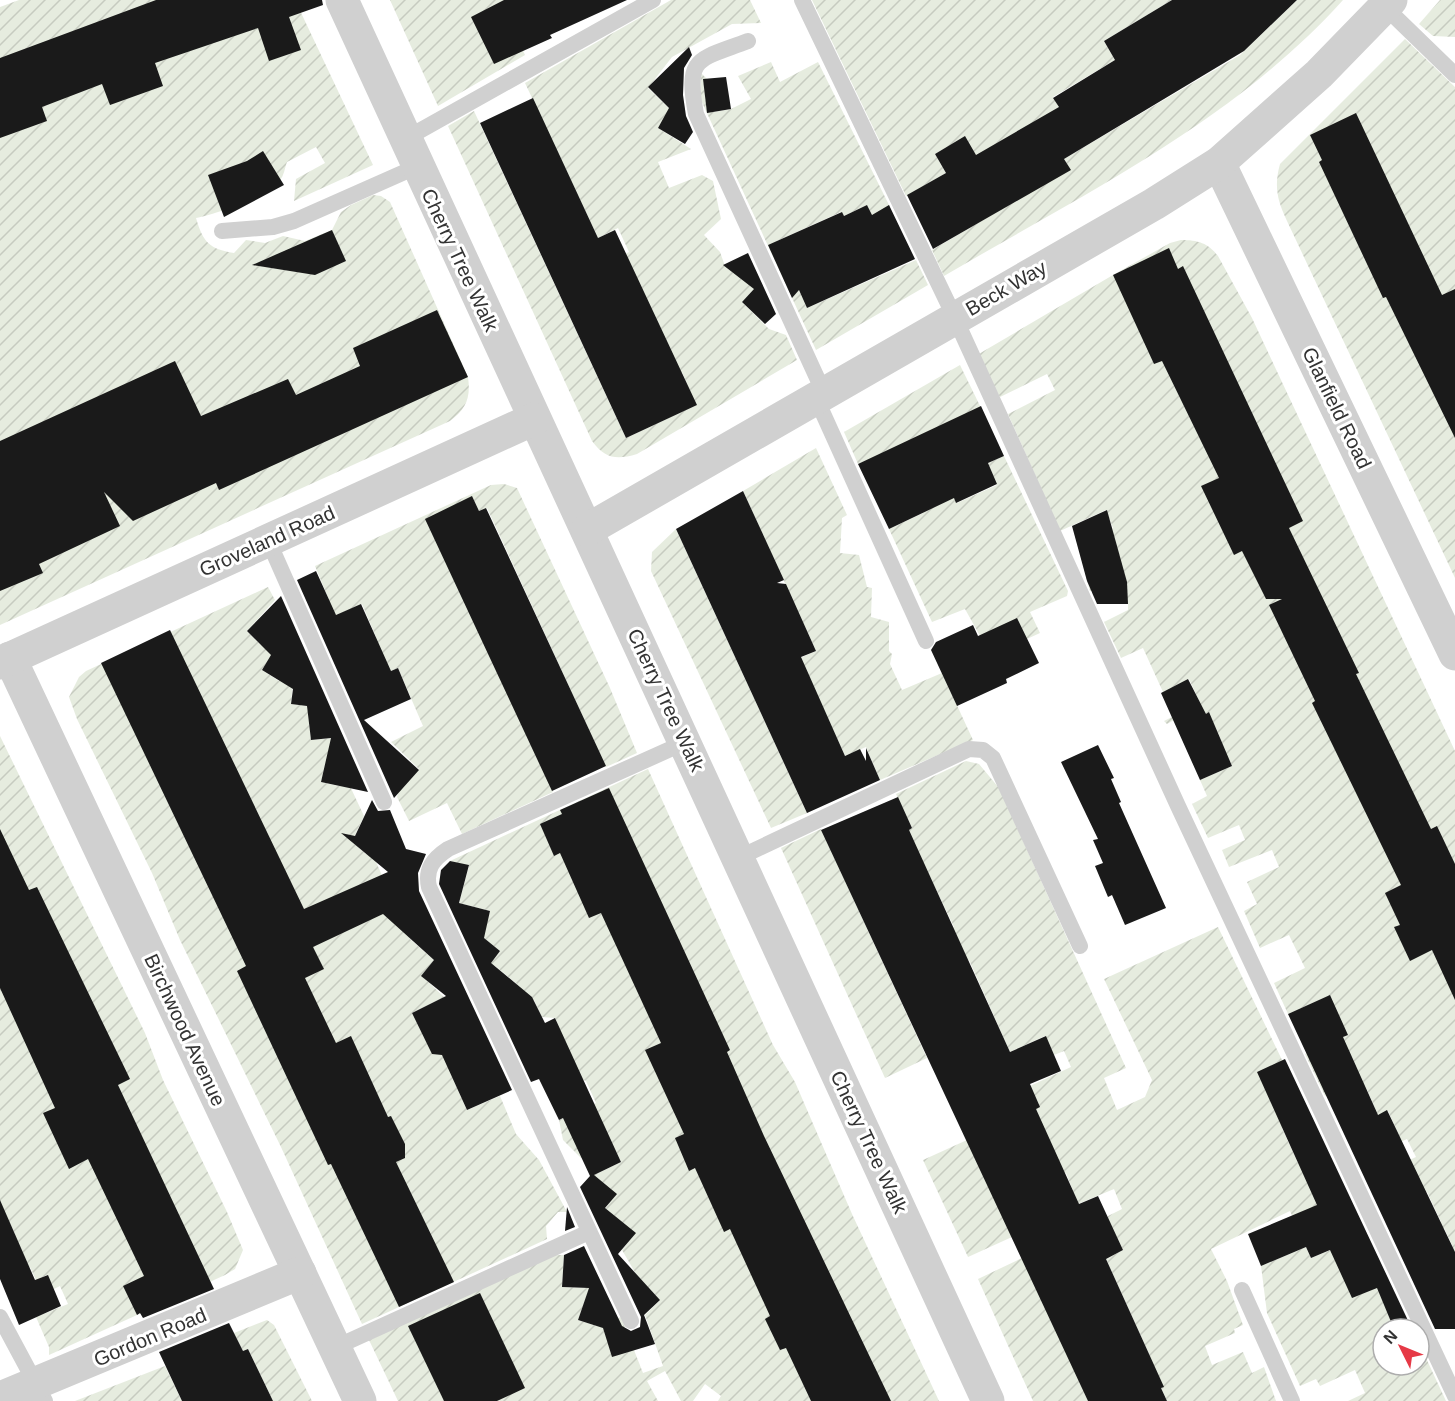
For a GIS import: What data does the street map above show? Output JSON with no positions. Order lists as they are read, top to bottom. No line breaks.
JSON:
{"streets":{"street":["Cherry Tree Walk","Beck Way","Glanfield Road","Groveland Road","Birchwood Avenue","Gordon Road"]},"crossings":[["Cherry Tree Walk","Beck Way"],["Cherry Tree Walk","Groveland Road"],["Beck Way","Glanfield Road"],["Groveland Road","Birchwood Avenue"],["Birchwood Avenue","Gordon Road"]],"north":"top left"}
